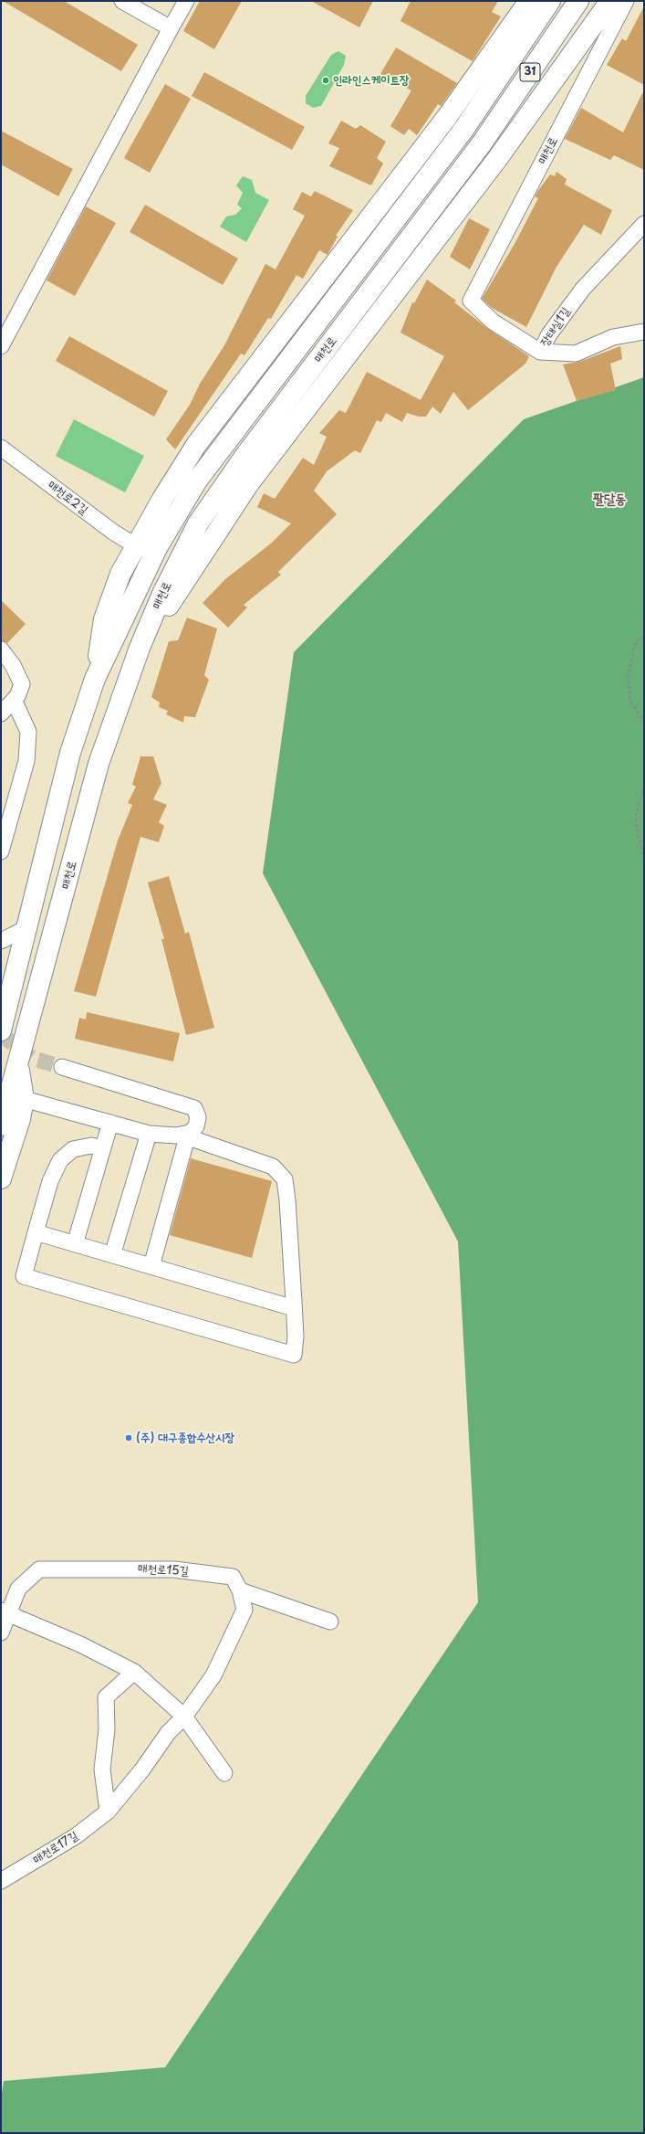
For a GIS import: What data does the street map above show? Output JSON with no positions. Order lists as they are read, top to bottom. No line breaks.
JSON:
{"streets":{"main road":["31","매천로"],"street":["장태실1길","매천로2길","매천로15길","매천로17길"]},"crossings":[["31","매천로"],["매천로","장태실1길"],["매천로15길","매천로17길"]],"districts":["팔달동"],"places":["인라인스케이트장","(주) 대구종합수산시장"]}
